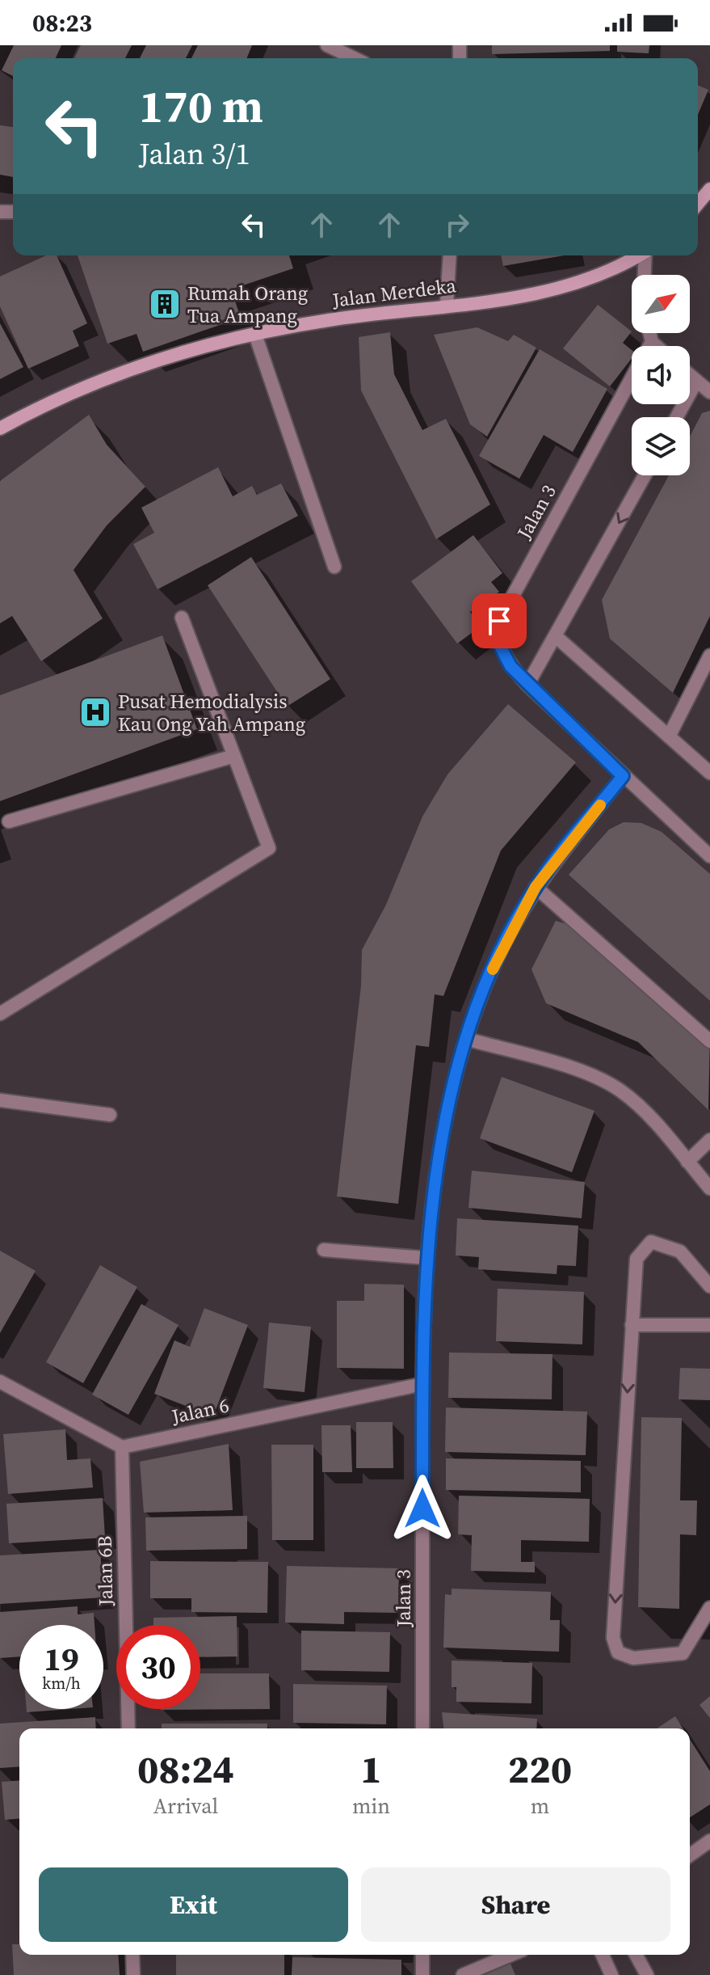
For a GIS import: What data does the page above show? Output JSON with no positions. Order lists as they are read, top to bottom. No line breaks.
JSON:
{"streets":{"street":["Jalan Merdeka","Jalan 3","Jalan 6","Jalan 6B"]},"crossings":[["Jalan 3","Jalan 6"],["Jalan 6","Jalan 6B"]],"places":{"building":["Rumah Orang Tua Ampang"],"hospital":["Pusat Hemodialysis Kau Ong Yah Ampang"]},"north":"top right","page":{"status":"08:23","turn":["170 m","Jalan 3/1"],"speed":"19 km/h","limit":"30","eta":["08:24","Arrival","1","min","220","m"],"buttons":["Exit","Share"]}}
